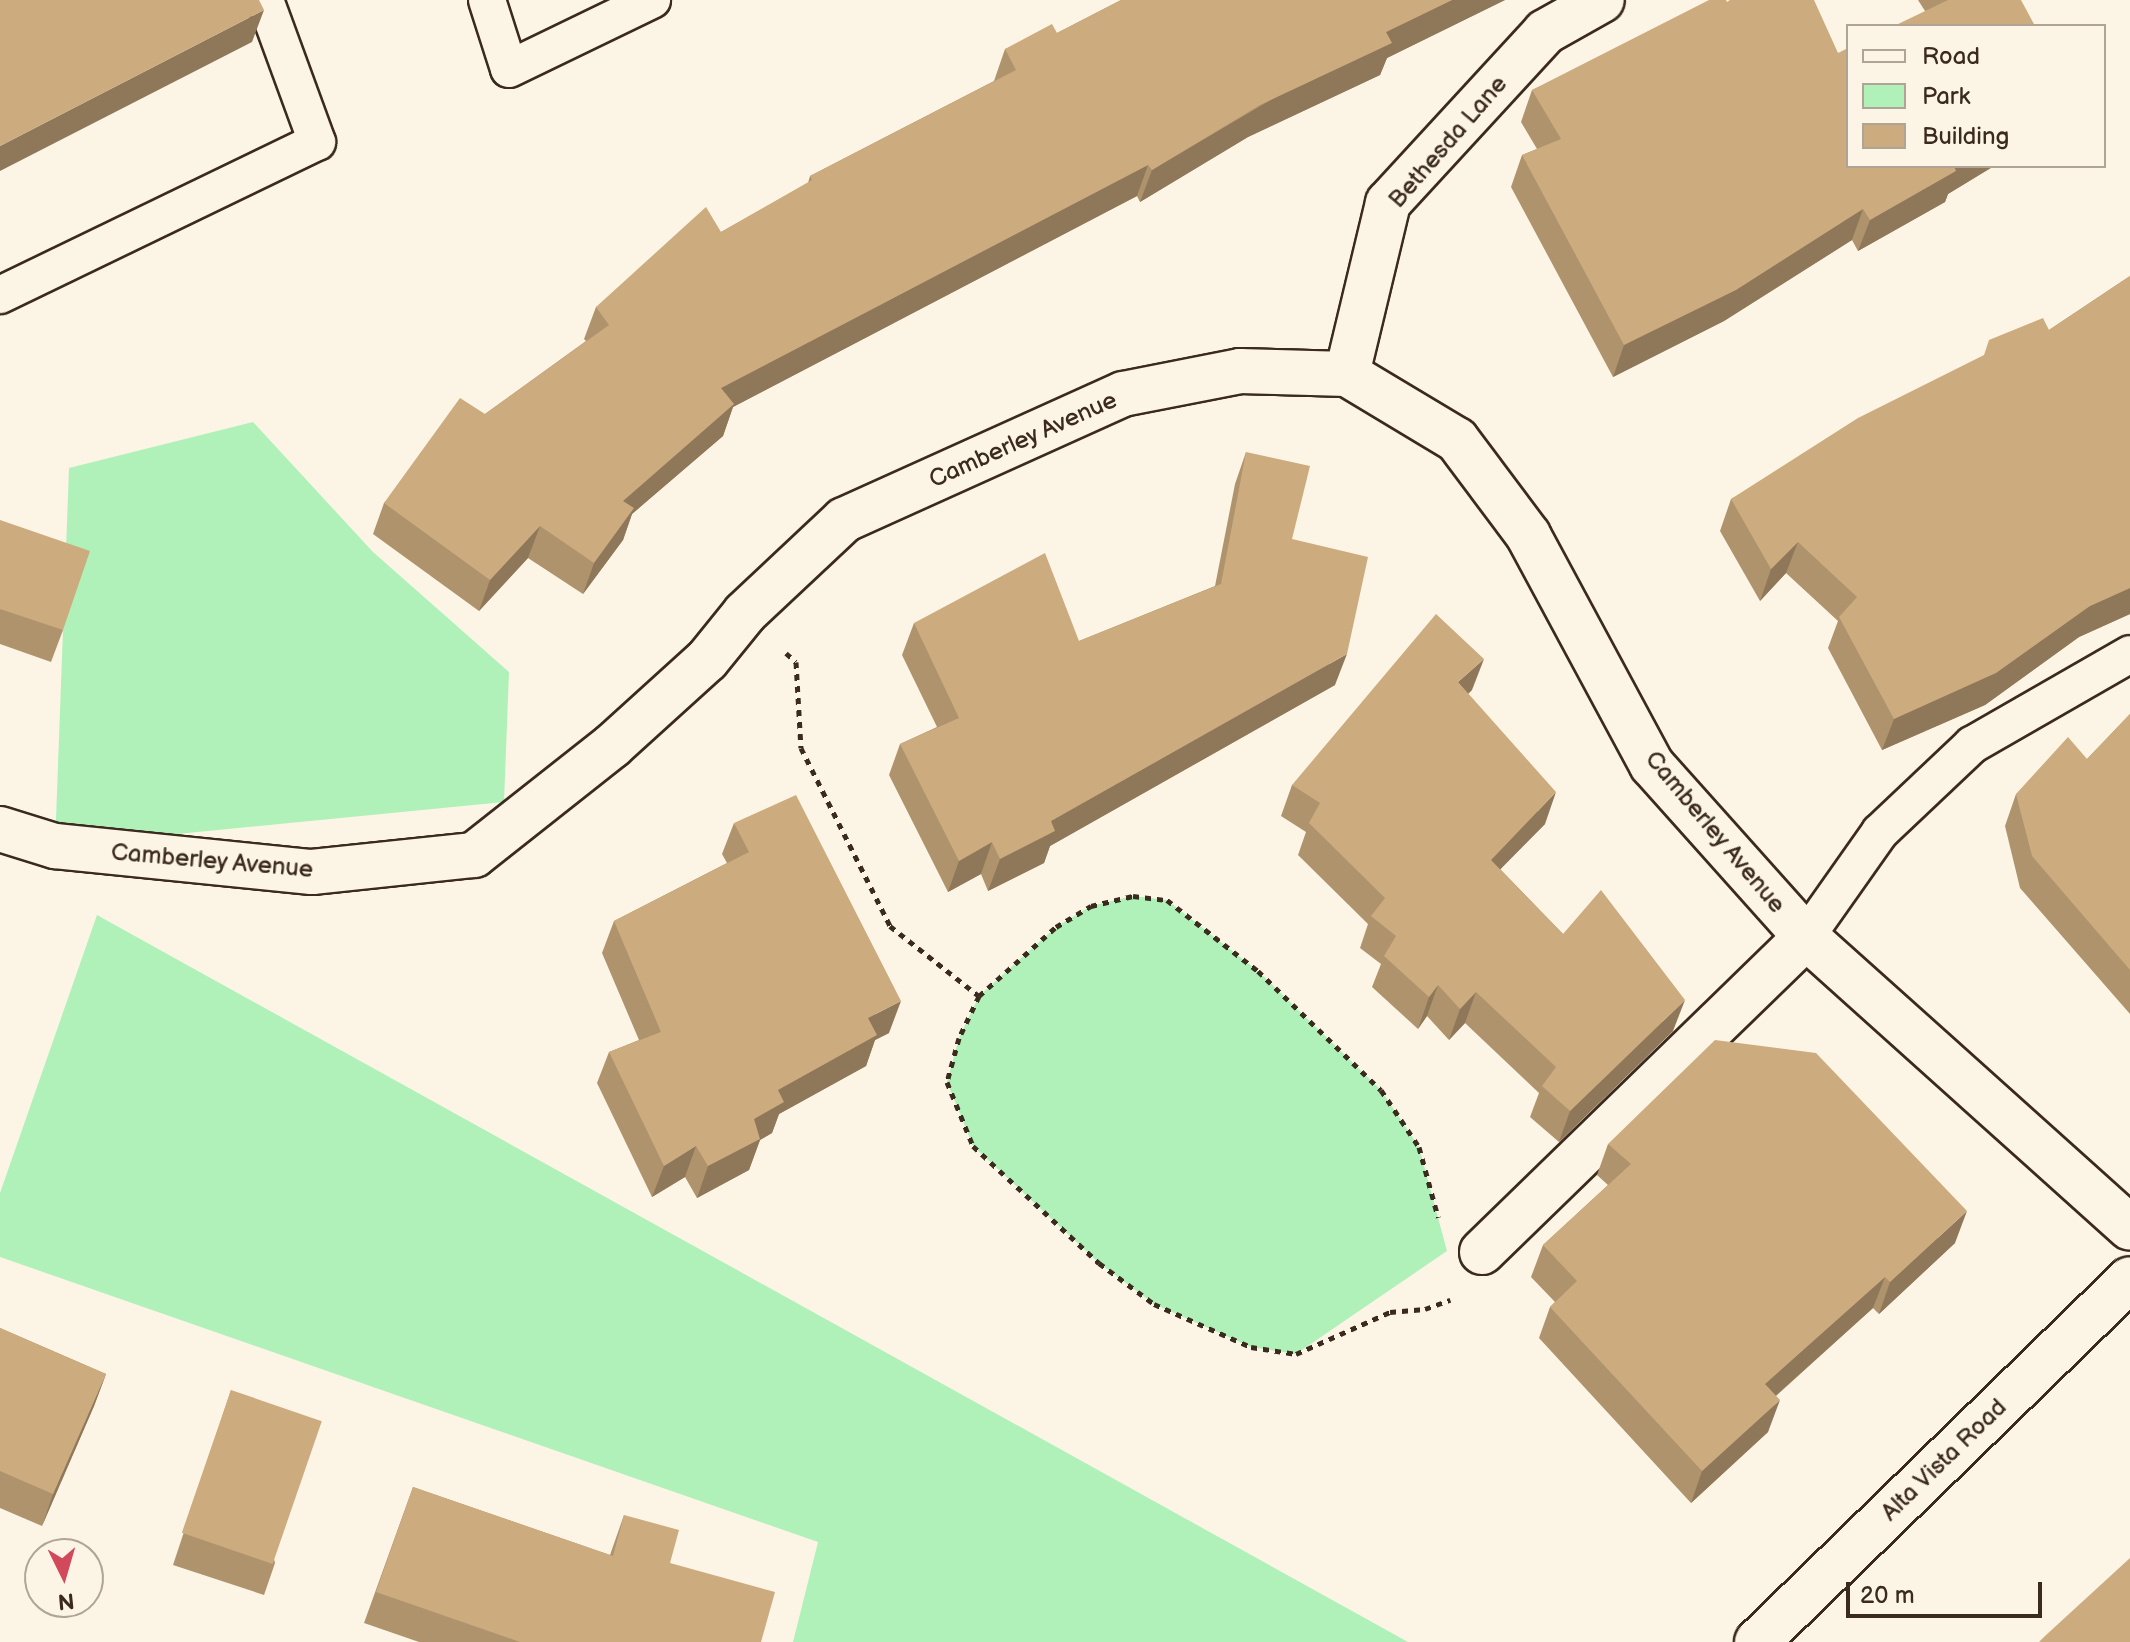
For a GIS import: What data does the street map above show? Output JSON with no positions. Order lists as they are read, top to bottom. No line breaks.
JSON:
{"streets":{"street":["Bethesda Lane","Camberley Avenue","Alta Vista Road"]},"crossings":[["Bethesda Lane","Camberley Avenue"]],"legend":["Road","Park","Building"],"scale_bar":"20 m","north":"bottom"}
